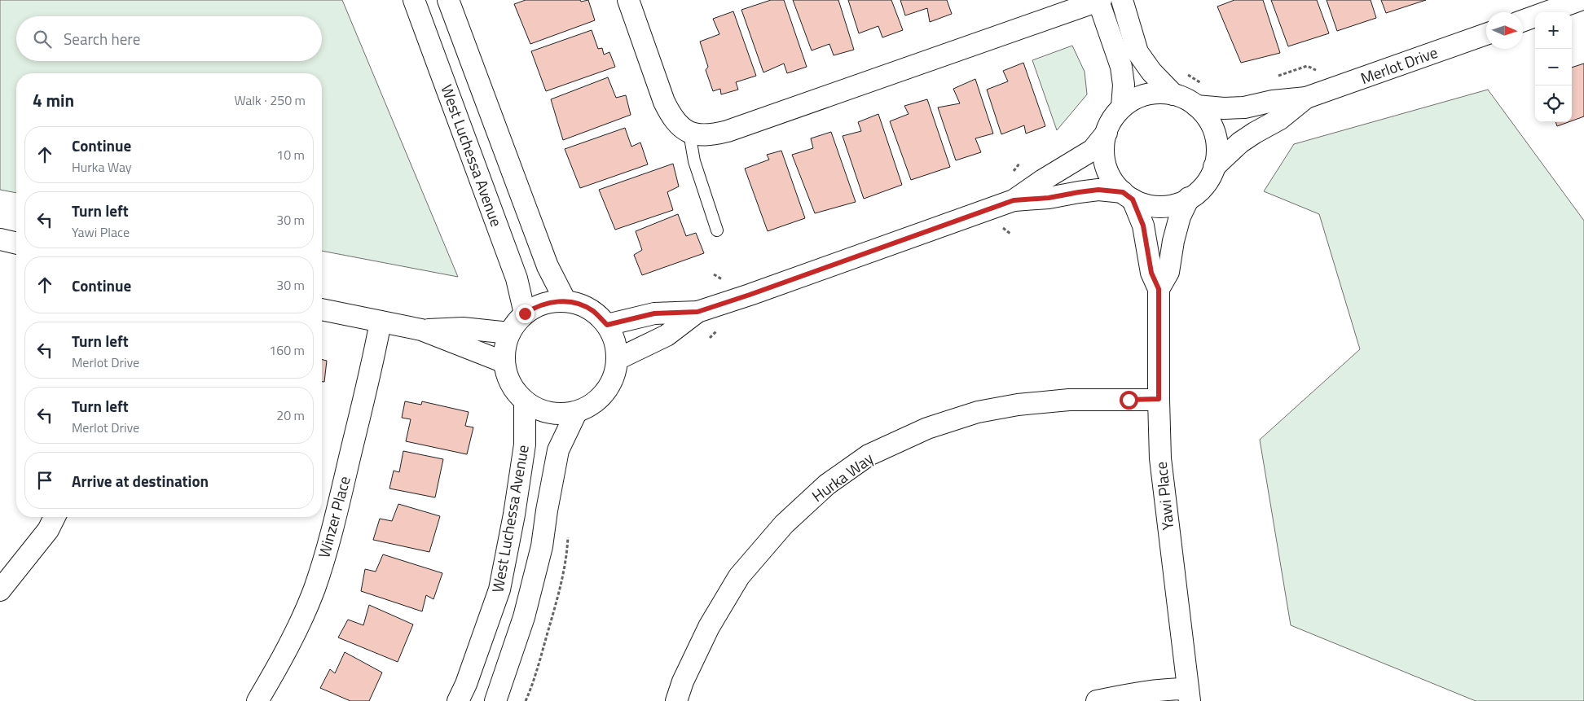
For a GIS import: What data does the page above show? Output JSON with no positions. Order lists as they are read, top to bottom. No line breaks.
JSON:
{"streets":{"street":["Merlot Drive","West Luchessa Avenue","Hurka Way","Yawi Place","Winzer Place"]},"crossings":[["Merlot Drive","West Luchessa Avenue"],["Hurka Way","Yawi Place"]],"north":"right","page":{"map_buttons":["+","−"],"search":"Search here","heading":["4 min","Walk · 250 m"],"list":[["Continue","Hurka Way","10 m"],["Turn left","Yawi Place","30 m"],["Continue","30 m"],["Turn left","Merlot Drive","160 m"],["Turn left","Merlot Drive","20 m"],"Arrive at destination"]}}
